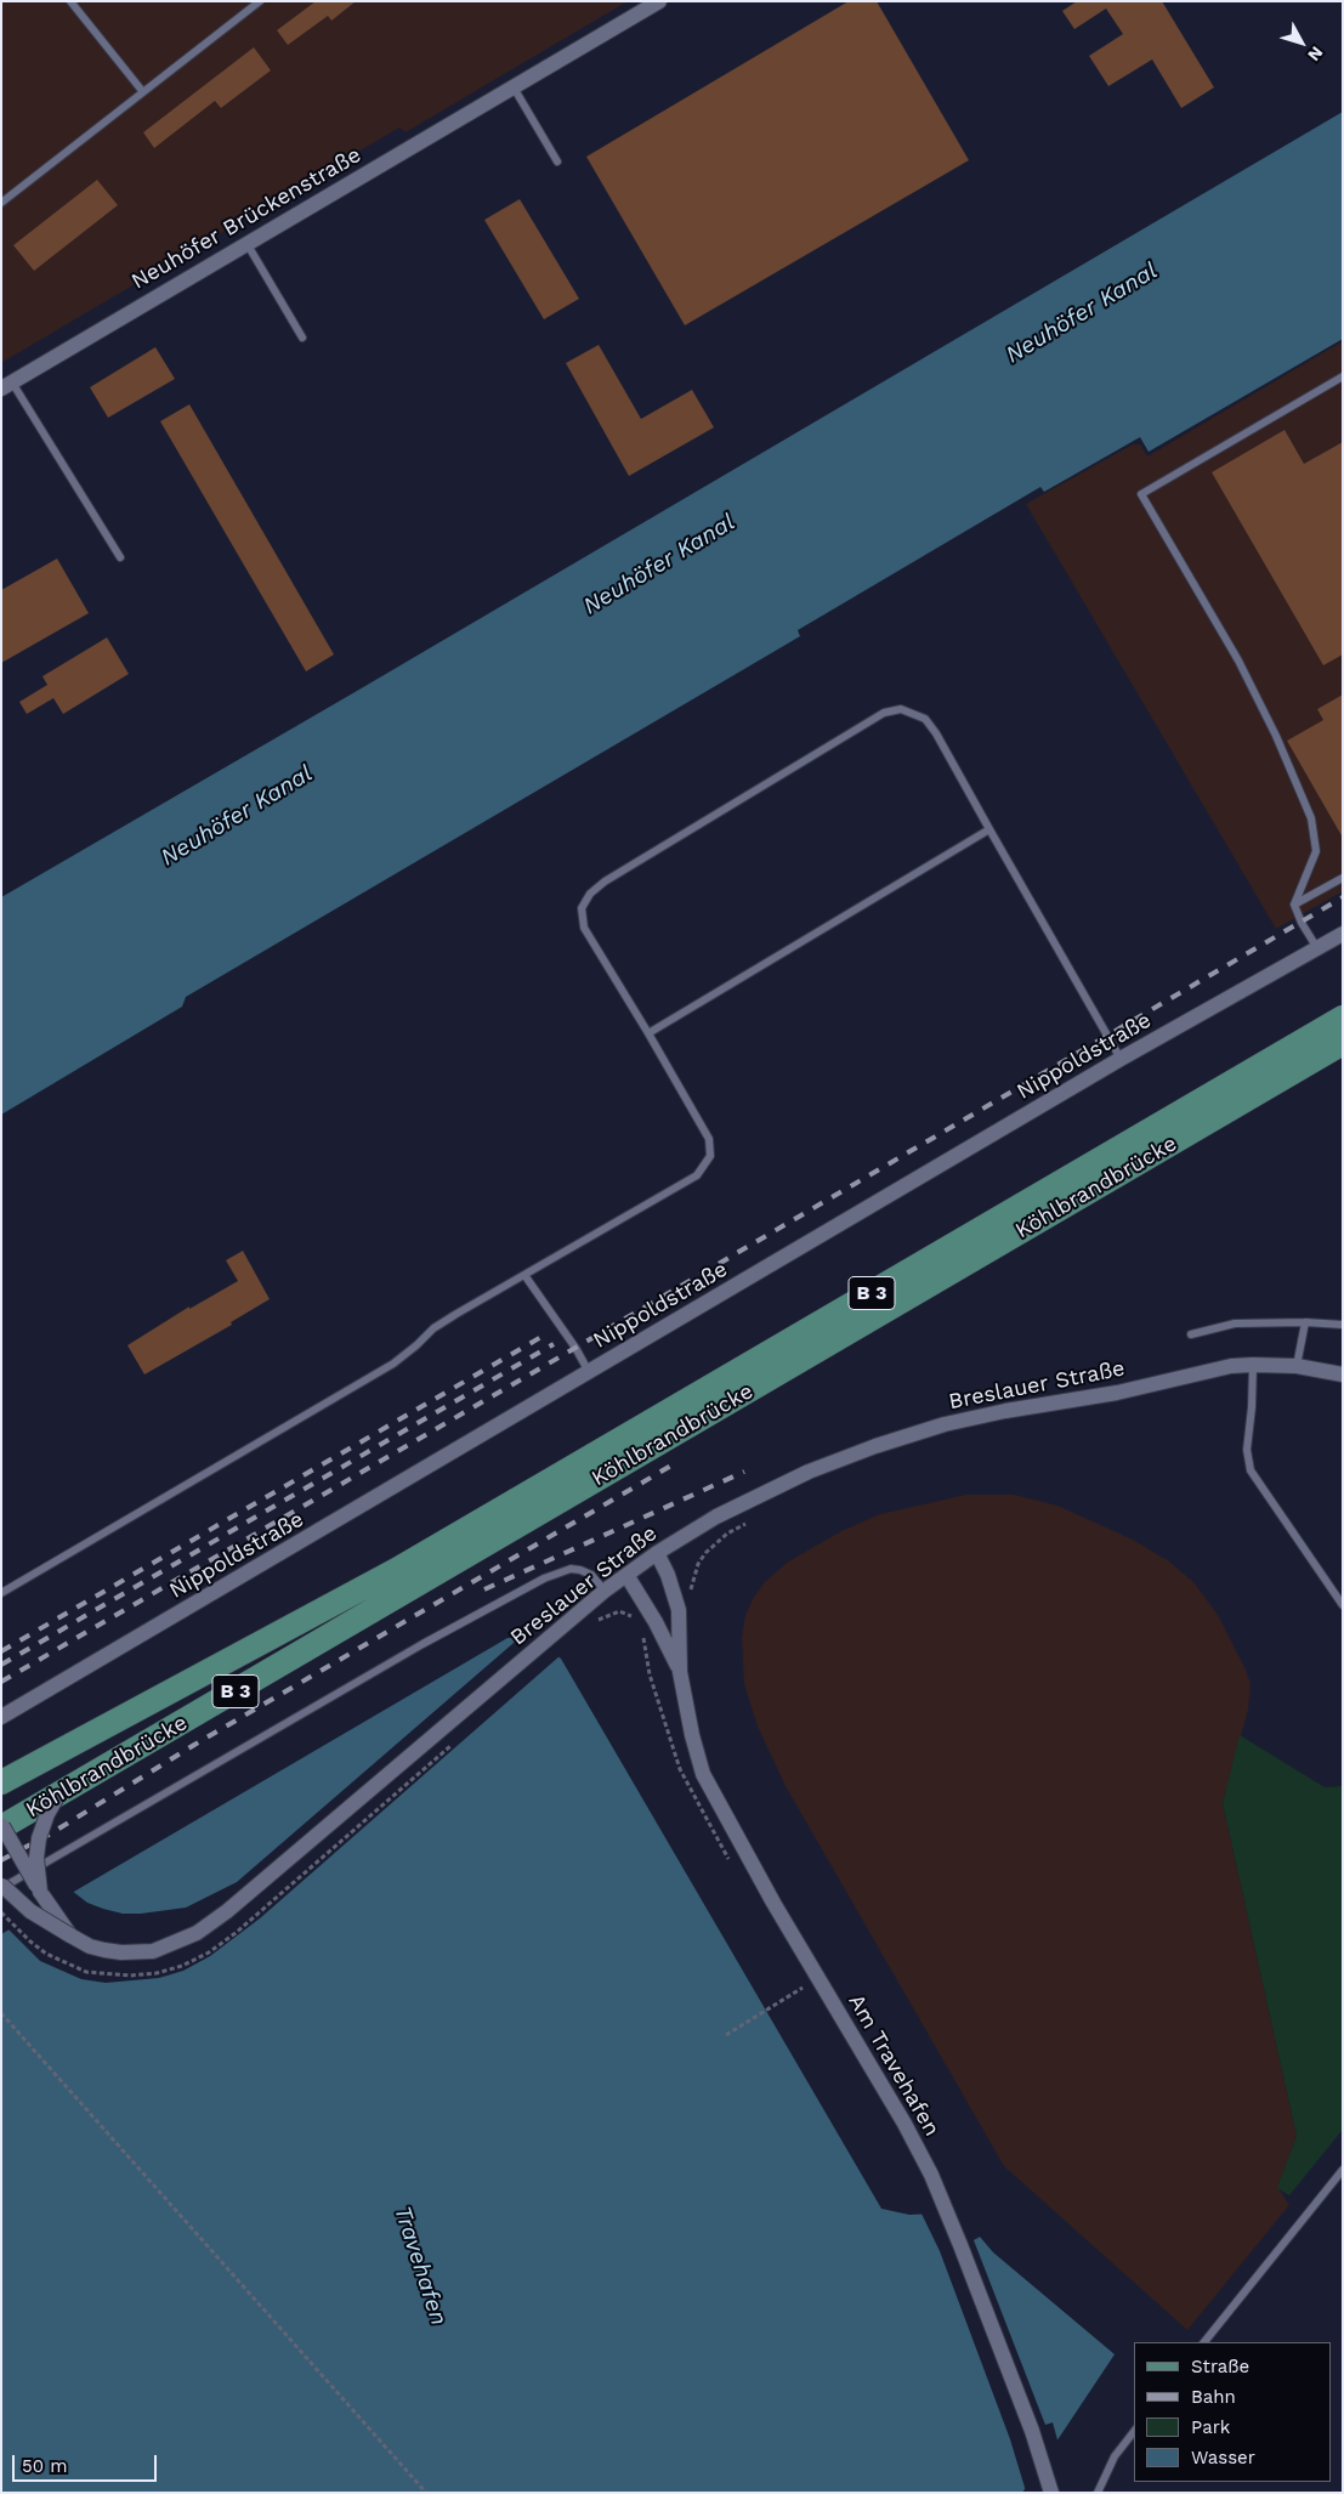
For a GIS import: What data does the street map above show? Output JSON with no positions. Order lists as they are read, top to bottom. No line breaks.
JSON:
{"streets":{"main road":["Köhlbrandbrücke","B 3"],"street":["Neuhöfer Brückenstraße","Nippoldstraße","Breslauer Straße","Am Travehafen"]},"crossings":[["Köhlbrandbrücke","Breslauer Straße"],["Breslauer Straße","Am Travehafen"]],"water":["Neuhöfer Kanal","Travehafen"],"legend":["Straße","Bahn","Park","Wasser"],"scale_bar":"50 m","north":"bottom right"}
